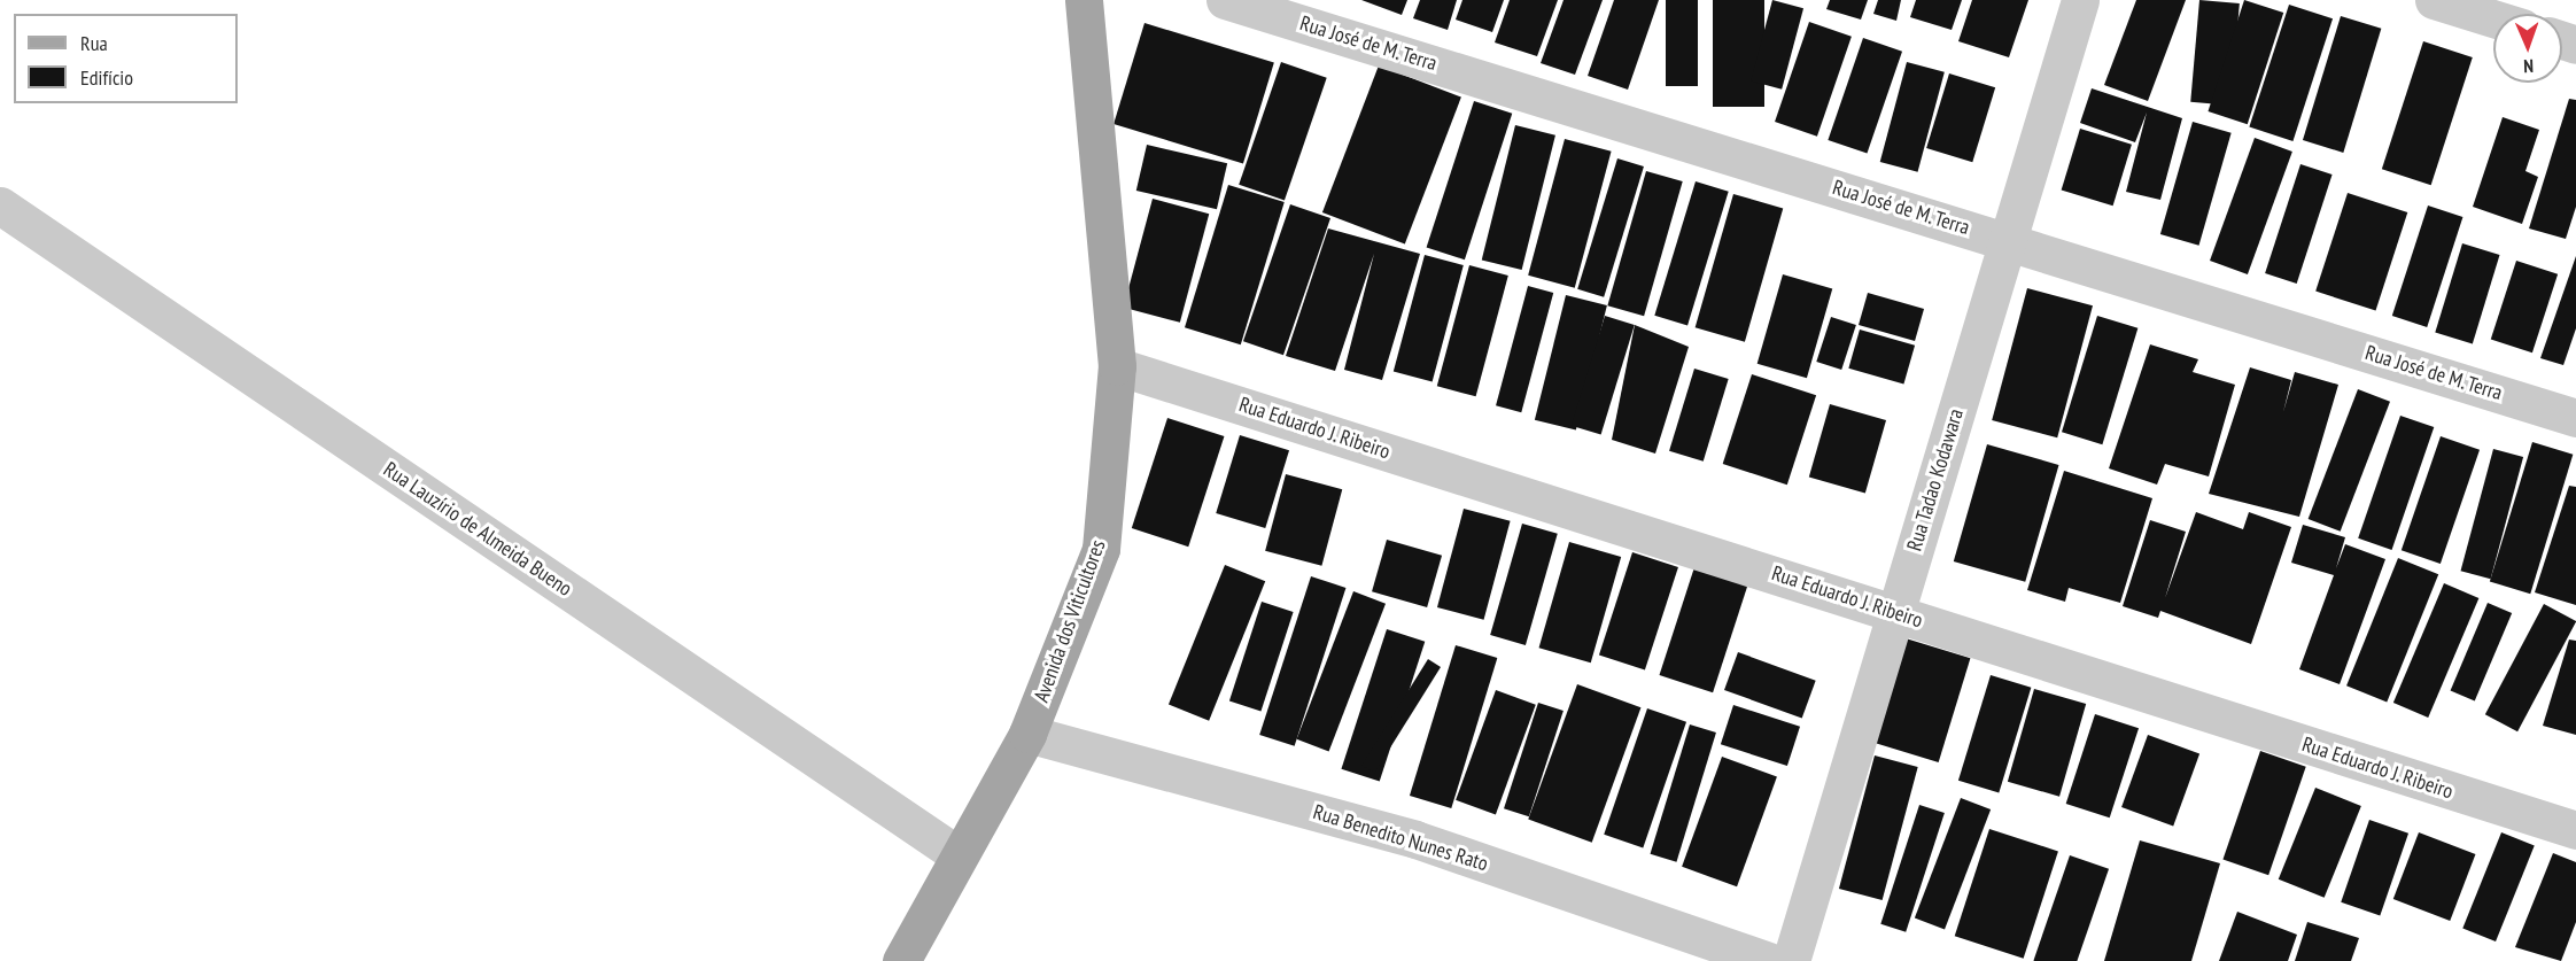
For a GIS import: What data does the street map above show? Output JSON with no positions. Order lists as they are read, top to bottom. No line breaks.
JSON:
{"streets":{"main road":["Avenida dos Viticultores"],"street":["Rua José de M. Terra","Rua Eduardo J. Ribeiro","Rua Tadao Kodawara","Rua Lauzírio de Almeida Bueno","Rua Benedito Nunes Rato"]},"crossings":[["Rua José de M. Terra","Rua Tadao Kodawara"],["Rua Eduardo J. Ribeiro","Rua Tadao Kodawara"],["Rua Eduardo J. Ribeiro","Avenida dos Viticultores"],["Rua Lauzírio de Almeida Bueno","Avenida dos Viticultores"],["Avenida dos Viticultores","Rua Benedito Nunes Rato"]],"legend":["Rua","Edifício"],"north":"bottom"}
